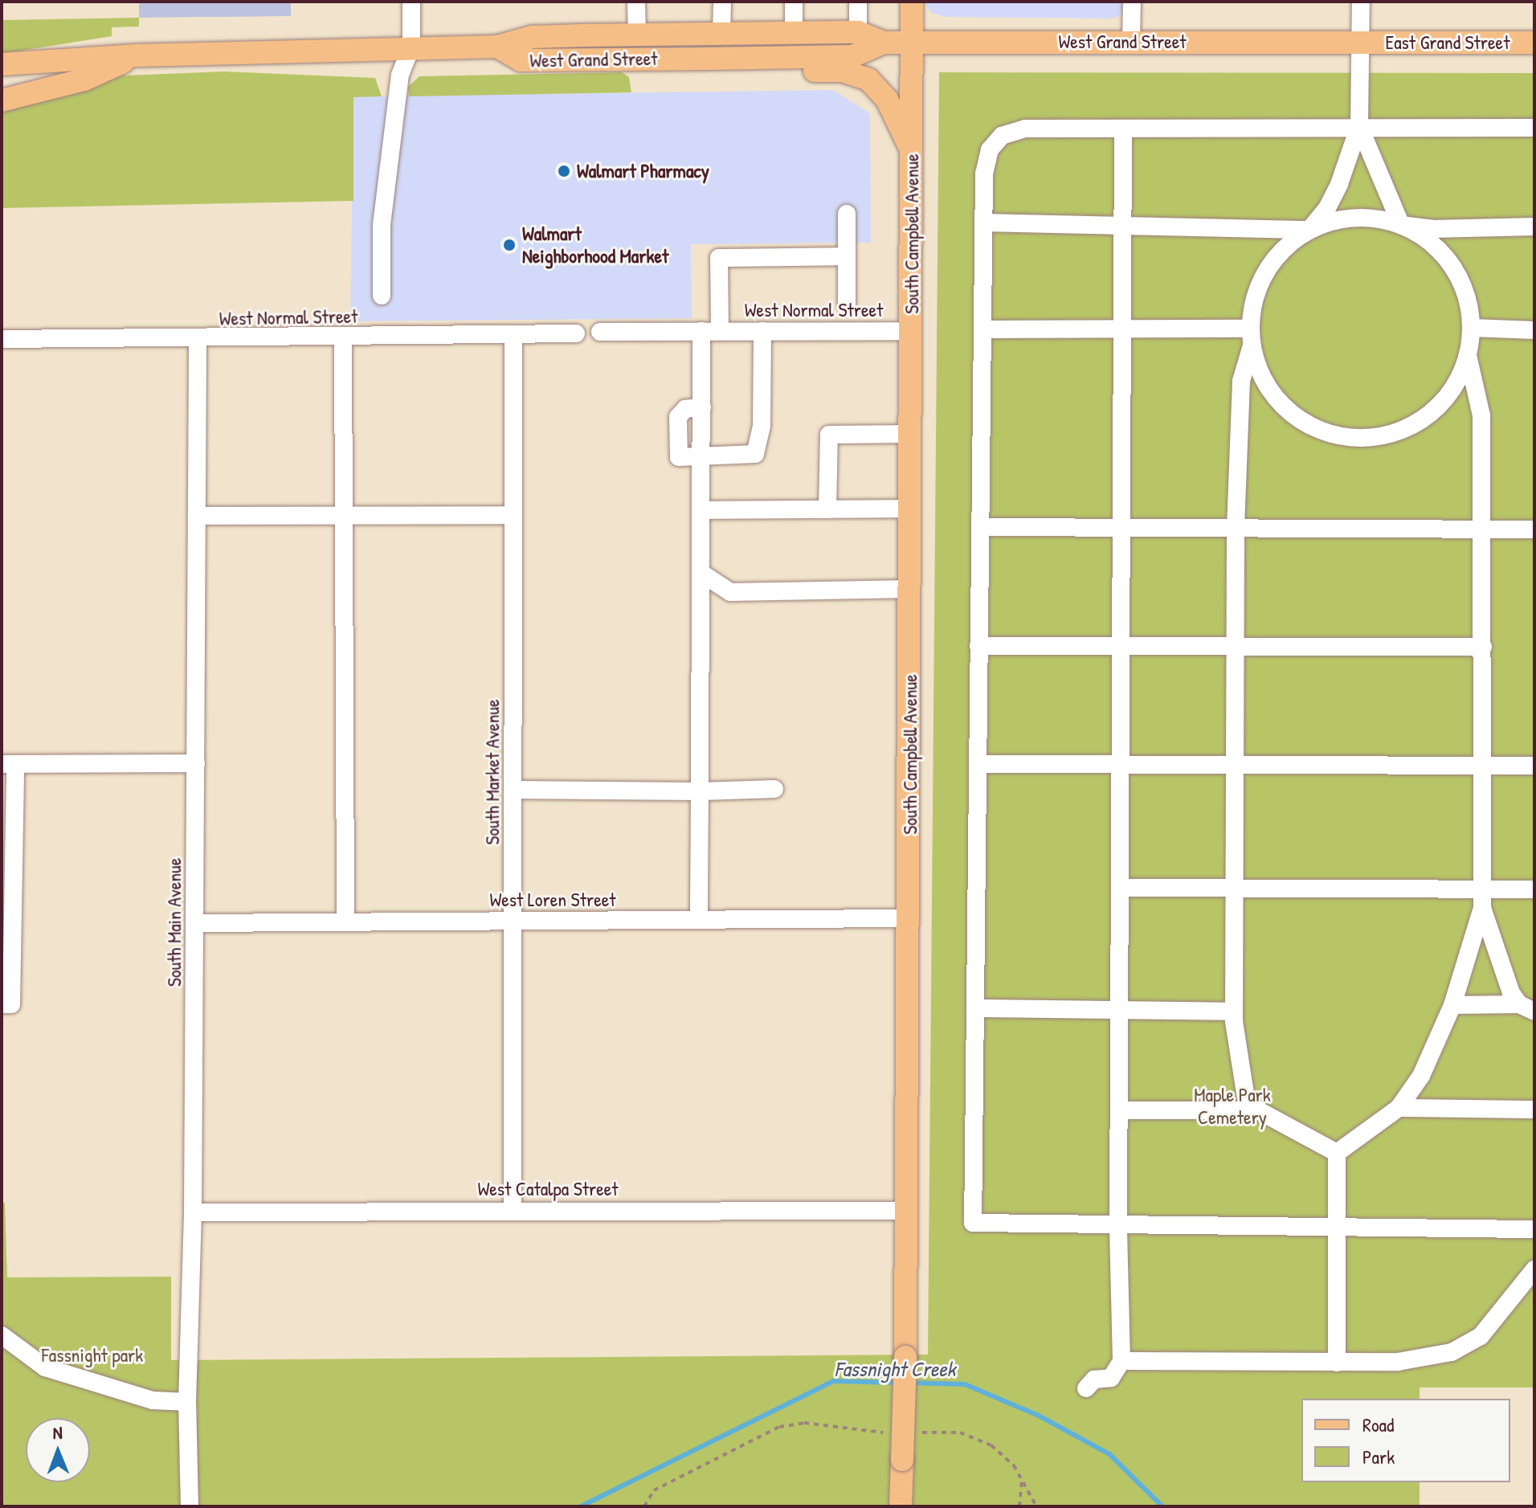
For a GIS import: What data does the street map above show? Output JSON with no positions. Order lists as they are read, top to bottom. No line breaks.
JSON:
{"streets":{"main road":["West Grand Street","East Grand Street","South Campbell Avenue"],"street":["West Normal Street","South Market Avenue","West Loren Street","South Main Avenue","West Catalpa Street"]},"crossings":[["West Grand Street","East Grand Street"],["West Grand Street","South Campbell Avenue"],["South Campbell Avenue","West Normal Street"],["South Campbell Avenue","West Loren Street"],["South Campbell Avenue","West Catalpa Street"],["West Normal Street","South Market Avenue"],["West Normal Street","South Main Avenue"],["South Market Avenue","West Loren Street"],["South Market Avenue","West Catalpa Street"],["West Loren Street","South Main Avenue"],["South Main Avenue","West Catalpa Street"]],"water":["Fassnight Creek"],"parks":["Maple Park Cemetery","Fassnight park"],"places":["Walmart Pharmacy","Walmart Neighborhood Market"],"legend":["Road","Park"],"north":"top"}
